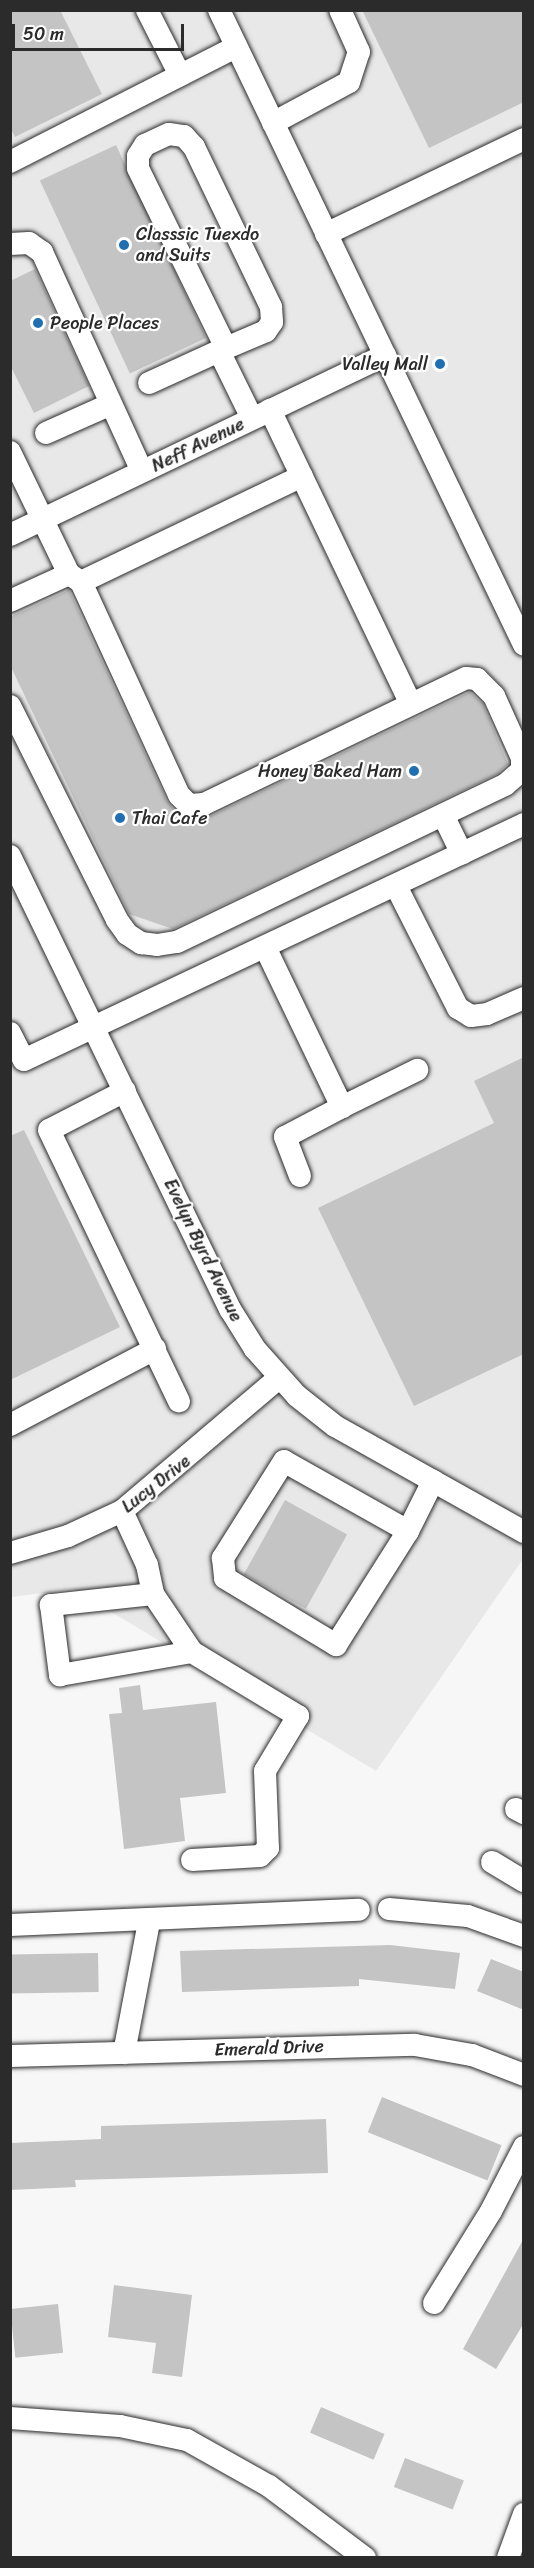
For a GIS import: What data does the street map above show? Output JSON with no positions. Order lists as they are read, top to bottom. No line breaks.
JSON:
{"streets":{"street":["Neff Avenue","Evelyn Byrd Avenue","Lucy Drive","Emerald Drive"]},"crossings":[["Evelyn Byrd Avenue","Lucy Drive"]],"places":["Classsic Tuexdo and Suits","People Places","Valley Mall","Honey Baked Ham","Thai Cafe"],"scale_bar":"50 m"}
